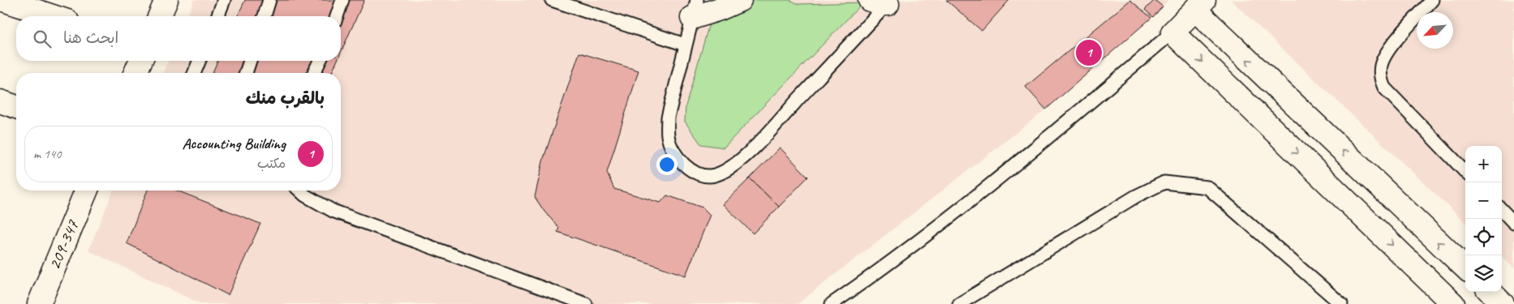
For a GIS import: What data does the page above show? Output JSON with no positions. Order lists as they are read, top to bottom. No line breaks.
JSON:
{"streets":{"street":["209-347"]},"north":"bottom left","page":{"search":"ابحث هنا","pins":"1","heading":"بالقرب منك","list":[{"mark":"1","name":"Accounting Building","note":"مكتب","value":"140 m"}],"map_buttons":["+","−"]}}
